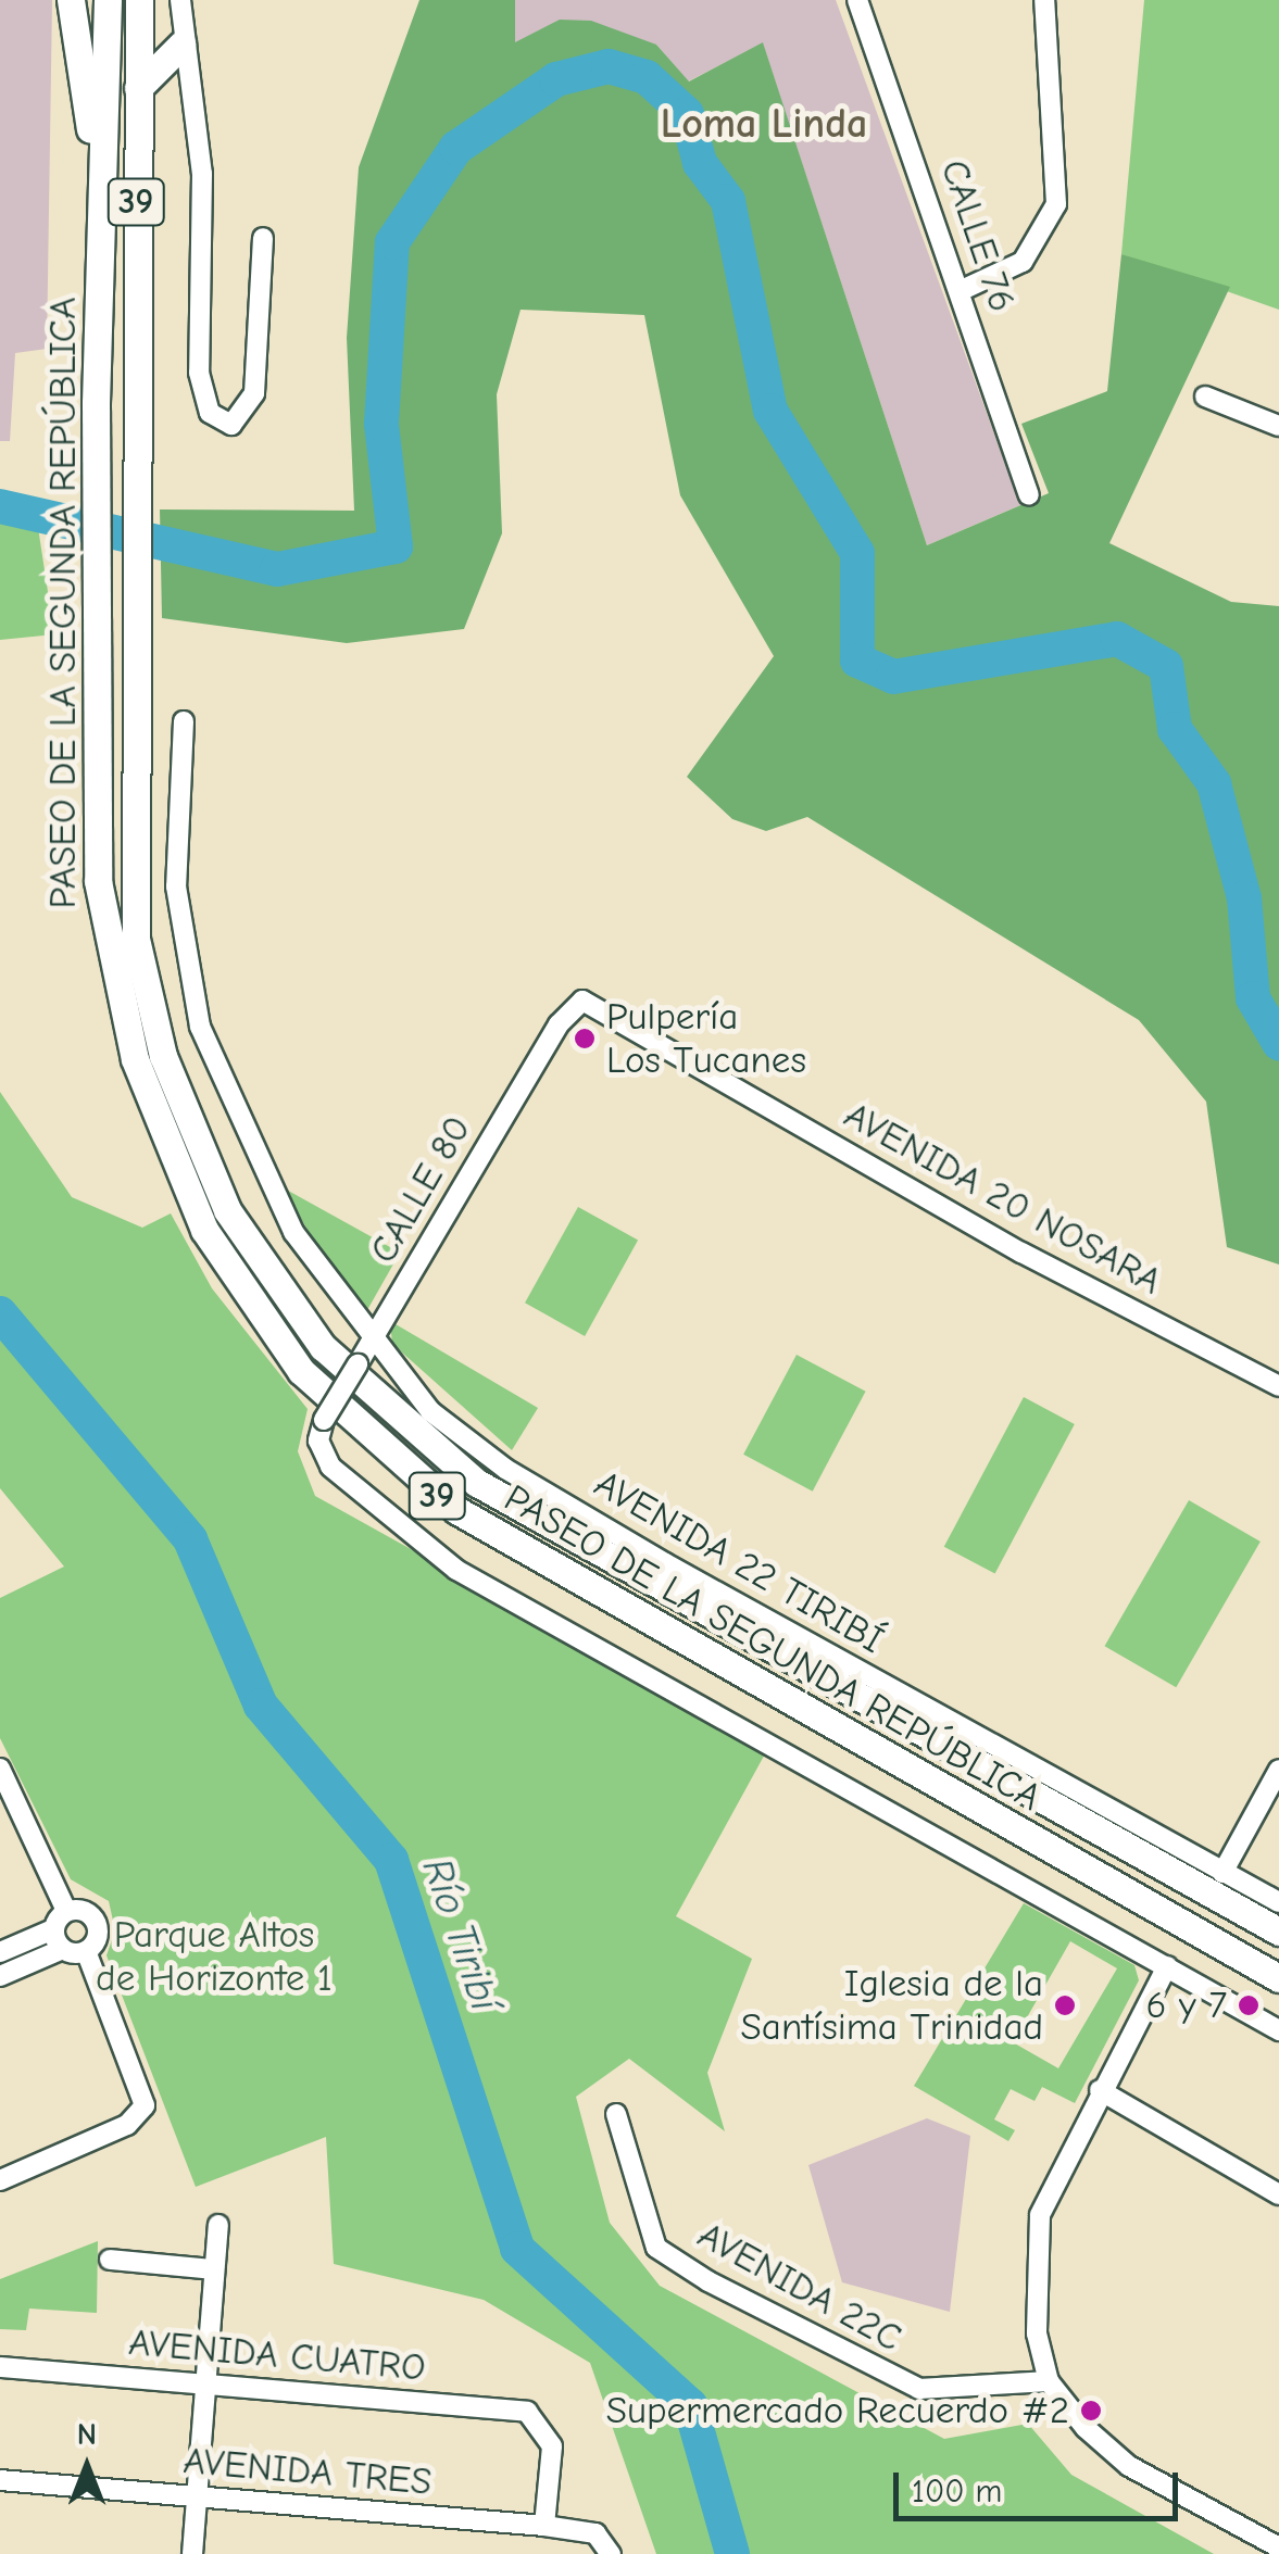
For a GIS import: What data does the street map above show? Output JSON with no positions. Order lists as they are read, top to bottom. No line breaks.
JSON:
{"streets":{"highway":["39","PASEO DE LA SEGUNDA REPÚBLICA"],"street":["CALLE 76","CALLE 80","AVENIDA 20 NOSARA","AVENIDA 22 TIRIBÍ","AVENIDA 22C","AVENIDA CUATRO","AVENIDA TRES"]},"crossings":[["CALLE 80","AVENIDA 20 NOSARA"],["CALLE 80","AVENIDA 22 TIRIBÍ"],["AVENIDA CUATRO","AVENIDA TRES"]],"districts":["Loma Linda"],"water":["Río Tiribí"],"parks":["Parque Altos de Horizonte 1"],"places":["Pulpería Los Tucanes","Iglesia de la Santísima Trinidad","6 y 7","Supermercado Recuerdo #2"],"scale_bar":"100 m","north":"top"}
